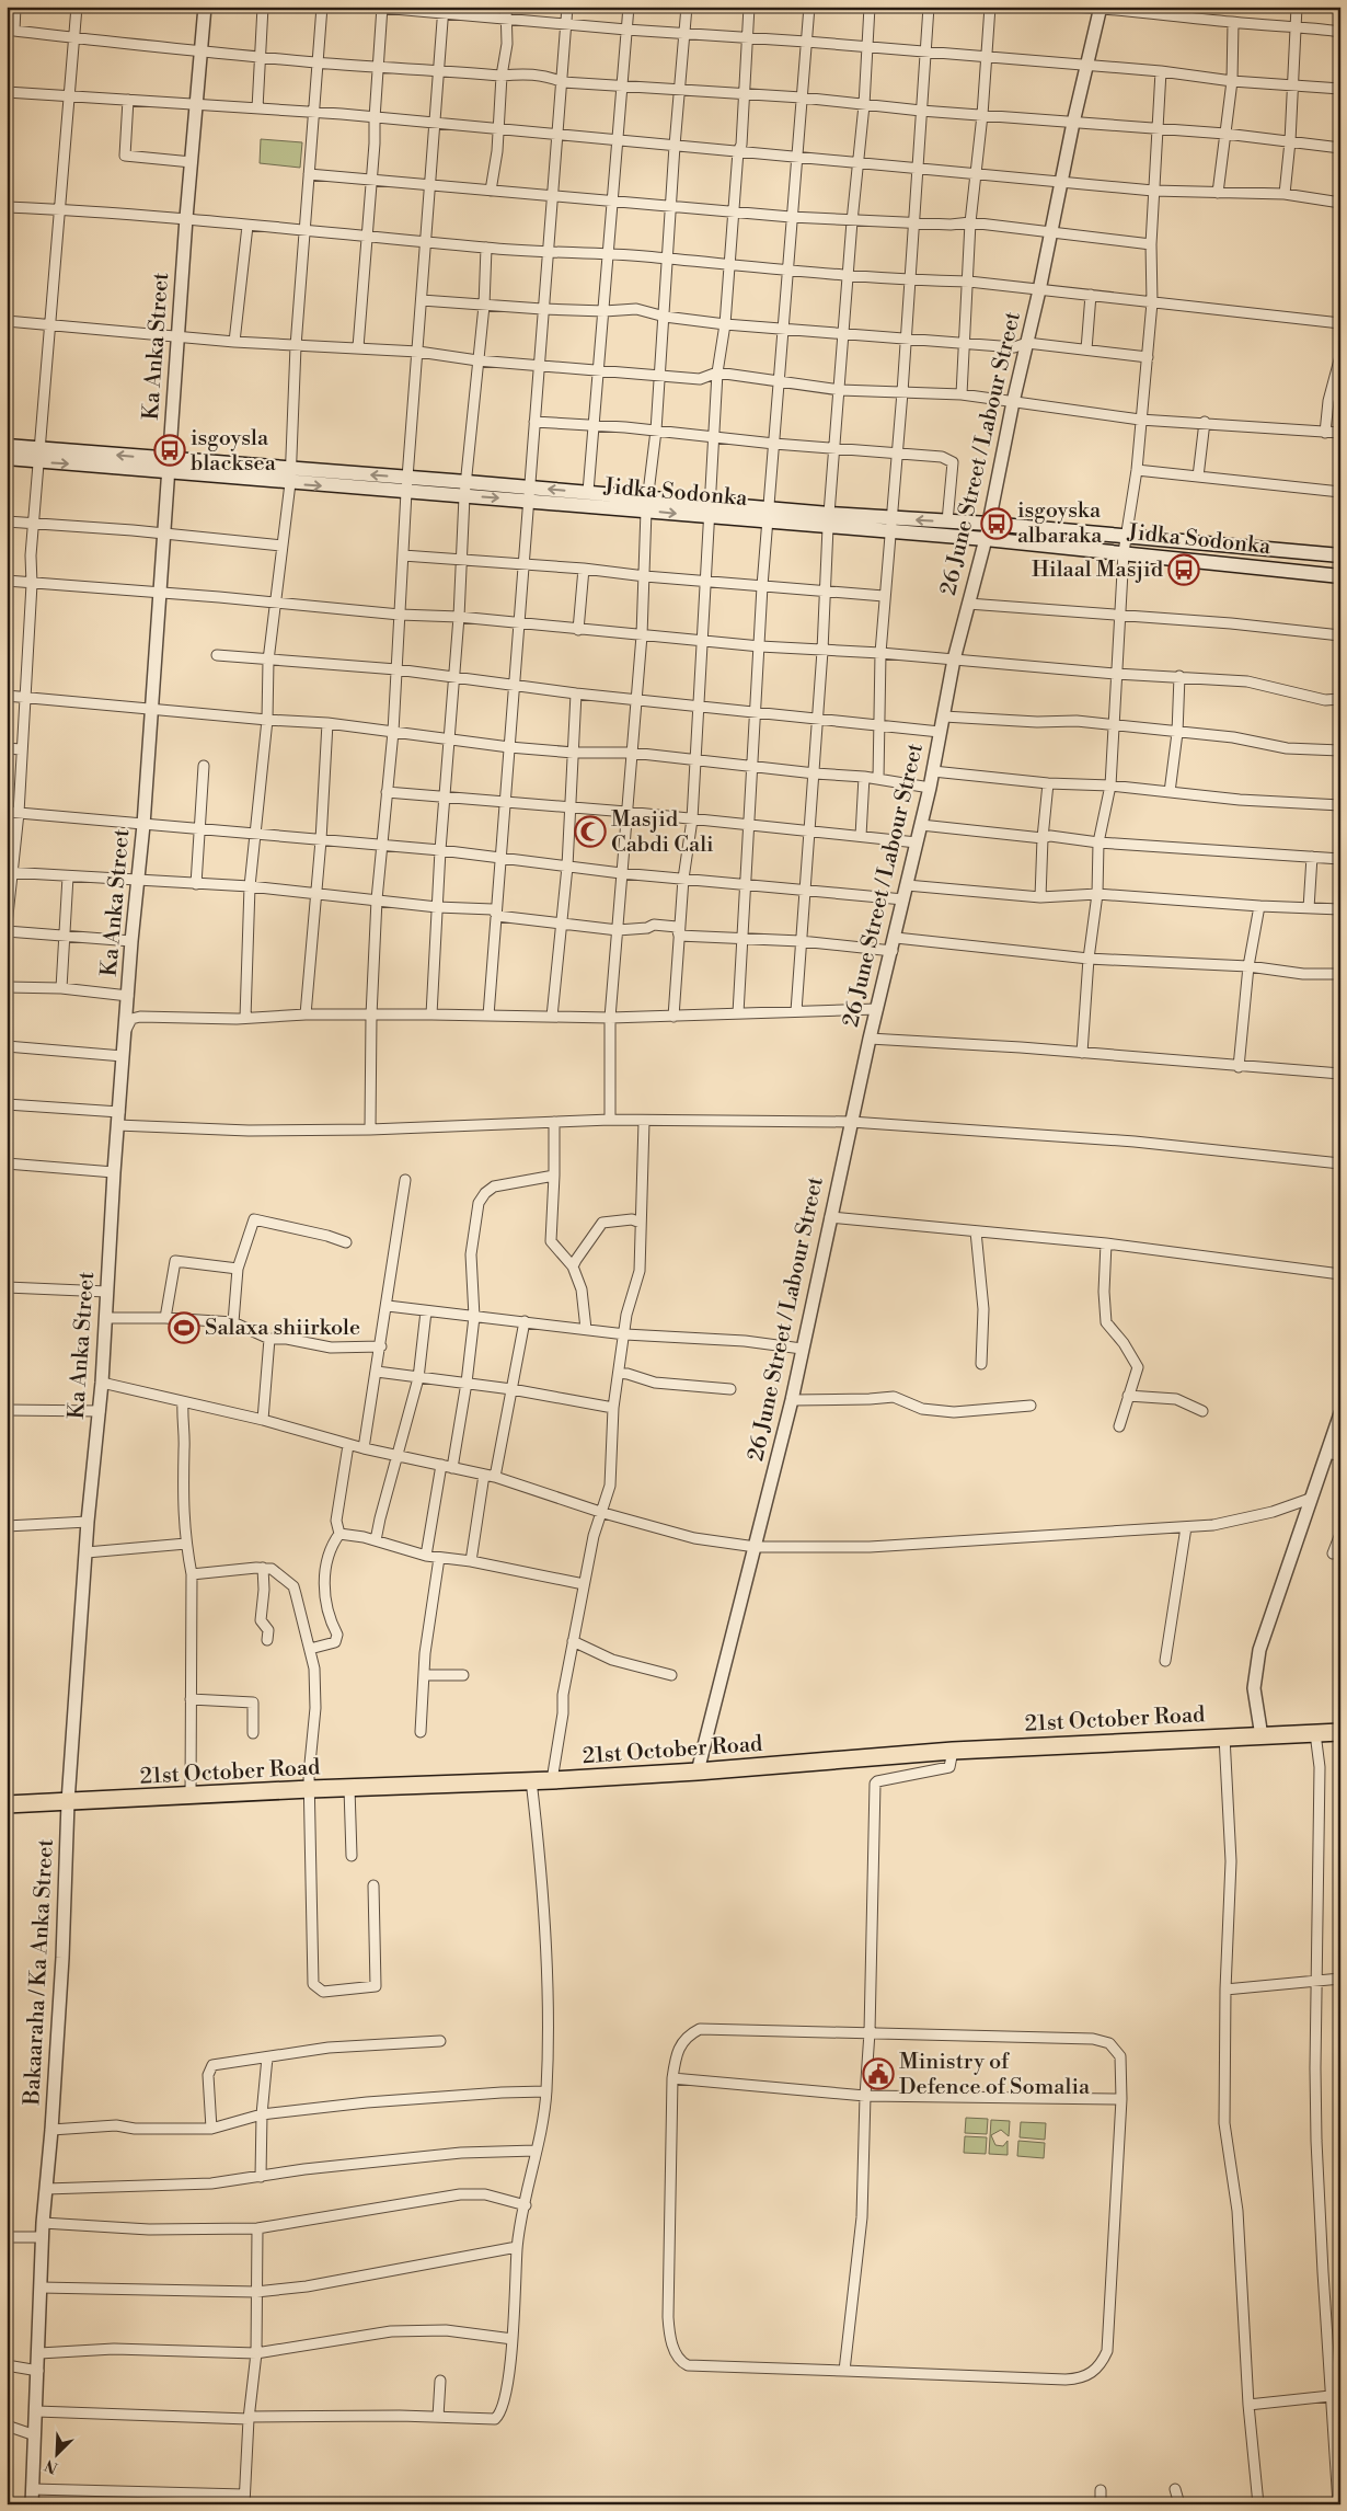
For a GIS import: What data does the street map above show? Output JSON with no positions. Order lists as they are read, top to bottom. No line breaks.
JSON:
{"streets":{"main road":["Jidka Sodonka","21st October Road"],"street":["Ka Anka Street","26 June Street / Labour Street","Bakaaraha / Ka Anka Street"]},"crossings":[["Ka Anka Street","Jidka Sodonka"],["Ka Anka Street","21st October Road"],["Ka Anka Street","Bakaaraha / Ka Anka Street"],["26 June Street / Labour Street","Jidka Sodonka"],["26 June Street / Labour Street","21st October Road"],["21st October Road","Bakaaraha / Ka Anka Street"]],"places":{"bus stop":["isgoysla blacksea","isgoyska albaraka","Hilaal Masjid"],"mosque":["Masjid Cabdi Cali"],"sports":["Salaxa shiirkole"],"public building":["Ministry of Defence of Somalia"]},"north":"bottom left"}
